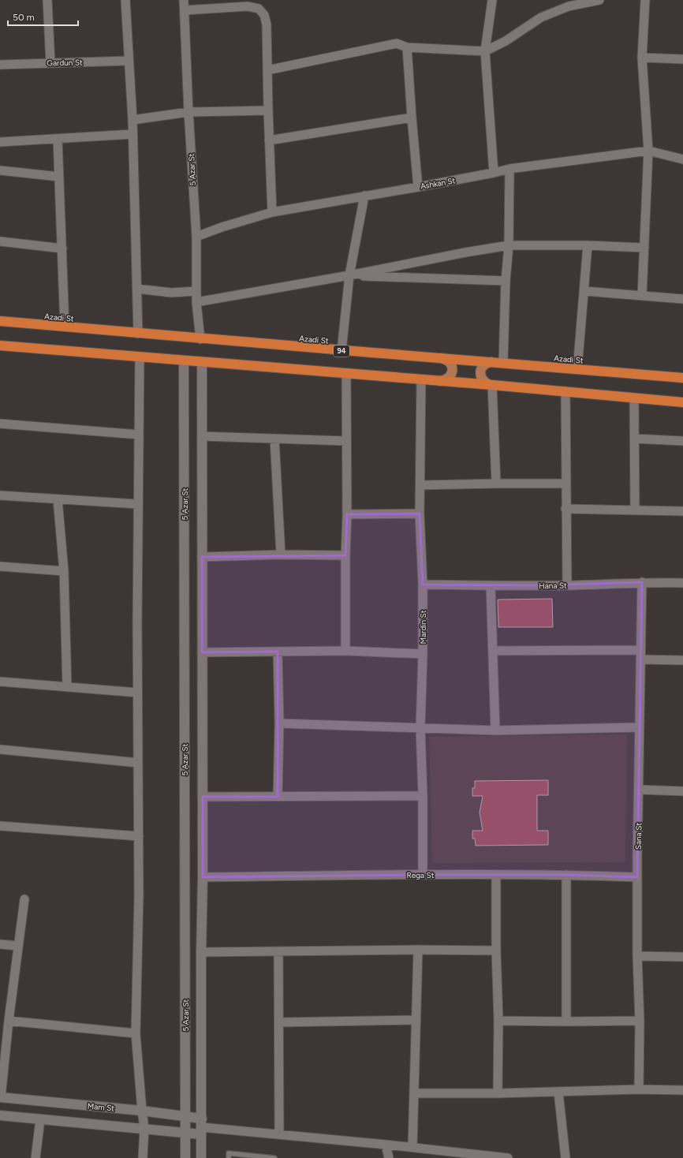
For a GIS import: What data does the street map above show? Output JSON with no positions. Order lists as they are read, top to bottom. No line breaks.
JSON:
{"streets":{"highway":["Azadi St","94"],"main road":["5 Azar St","Mam St"],"street":["Gardun St","Ashkan St","Hana St","Mardin St","Sana St","Rega St"]},"crossings":[["5 Azar St","Ashkan St"],["5 Azar St","Azadi St"],["5 Azar St","Rega St"],["5 Azar St","Mam St"],["Hana St","Mardin St"],["Hana St","Sana St"],["Mardin St","Rega St"],["Sana St","Rega St"]],"scale_bar":"50 m"}
